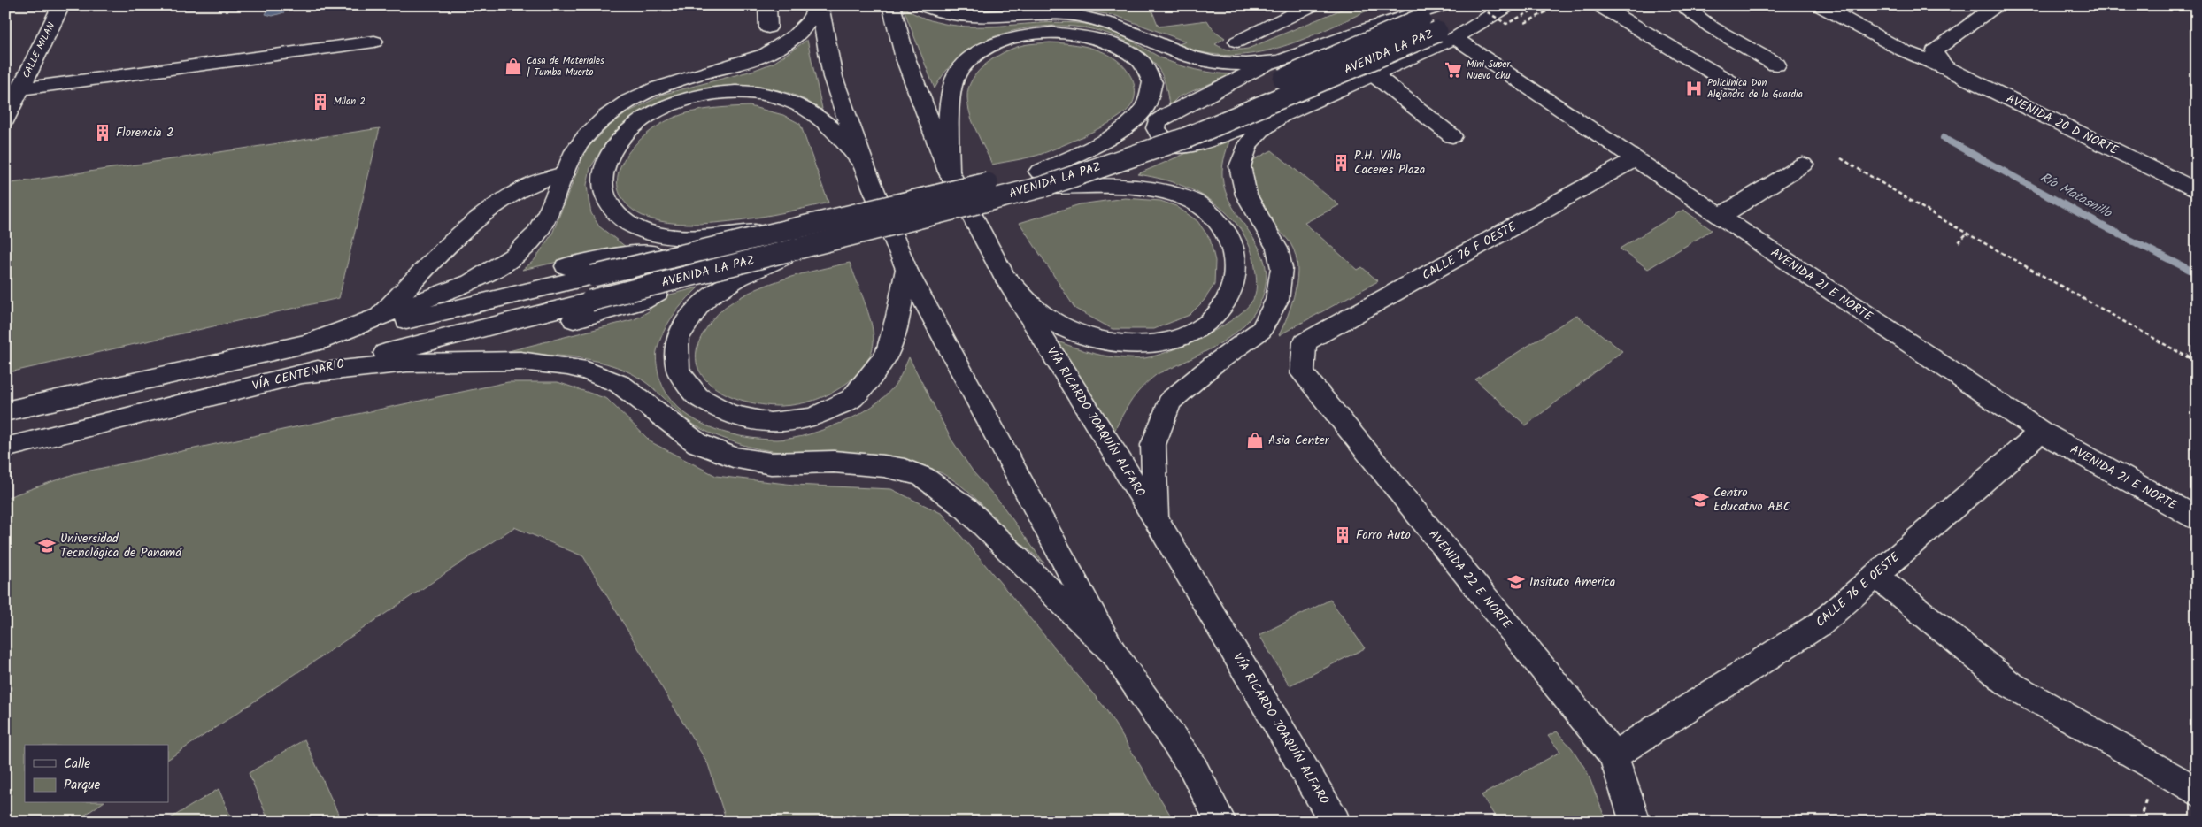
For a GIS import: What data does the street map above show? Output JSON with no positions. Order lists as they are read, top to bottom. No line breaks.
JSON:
{"streets":{"main road":["CALLE MILAN","AVENIDA LA PAZ","AVENIDA 20 D NORTE","CALLE 76 F OESTE","AVENIDA 21 E NORTE","VÍA CENTENARIO","VÍA RICARDO JOAQUÍN ALFARO","AVENIDA 22 E NORTE","CALLE 76 E OESTE"]},"crossings":[["AVENIDA LA PAZ","AVENIDA 21 E NORTE"],["AVENIDA LA PAZ","VÍA CENTENARIO"],["CALLE 76 F OESTE","AVENIDA 21 E NORTE"],["CALLE 76 F OESTE","AVENIDA 22 E NORTE"],["AVENIDA 21 E NORTE","CALLE 76 E OESTE"],["AVENIDA 22 E NORTE","CALLE 76 E OESTE"]],"water":["Río Matasnillo"],"places":{"shop":["Casa de Materiales | Tumba Muerto","Asia Center"],"supermarket":["Mini Super Nuevo Chu"],"hospital":["Policlinica Don Alejandro de la Guardia"],"building":["Milan 2","Florencia 2","P.H. Villa Caceres Plaza","Forro Auto"],"school or university":["Centro Educativo ABC","Universidad Tecnológica de Panamá","Insituto America"]},"legend":["Calle","Parque"]}
